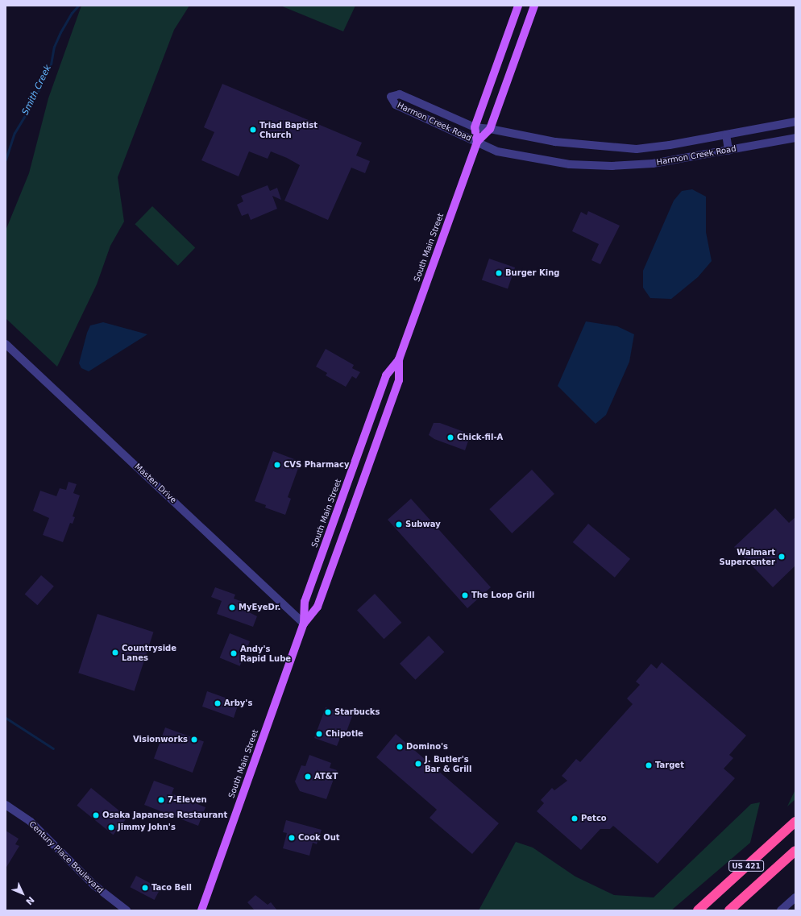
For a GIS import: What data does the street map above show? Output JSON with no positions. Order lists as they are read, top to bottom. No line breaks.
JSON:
{"streets":{"highway":["US 421"],"main road":["South Main Street"],"street":["Harmon Creek Road","Masten Drive","Century Place Boulevard"]},"crossings":[["Harmon Creek Road","South Main Street"],["South Main Street","Masten Drive"]],"water":["Smith Creek"],"places":["Triad Baptist Church","Burger King","Chick-fil-A","CVS Pharmacy","Subway","Walmart Supercenter","The Loop Grill","MyEyeDr.","Countryside Lanes","Andy's Rapid Lube","Arby's","Starbucks","Chipotle","Visionworks","Domino's","J. Butler's Bar & Grill","Target","AT&T","7-Eleven","Osaka Japanese Restaurant","Petco","Jimmy John's","Cook Out","Taco Bell"],"north":"bottom right"}
